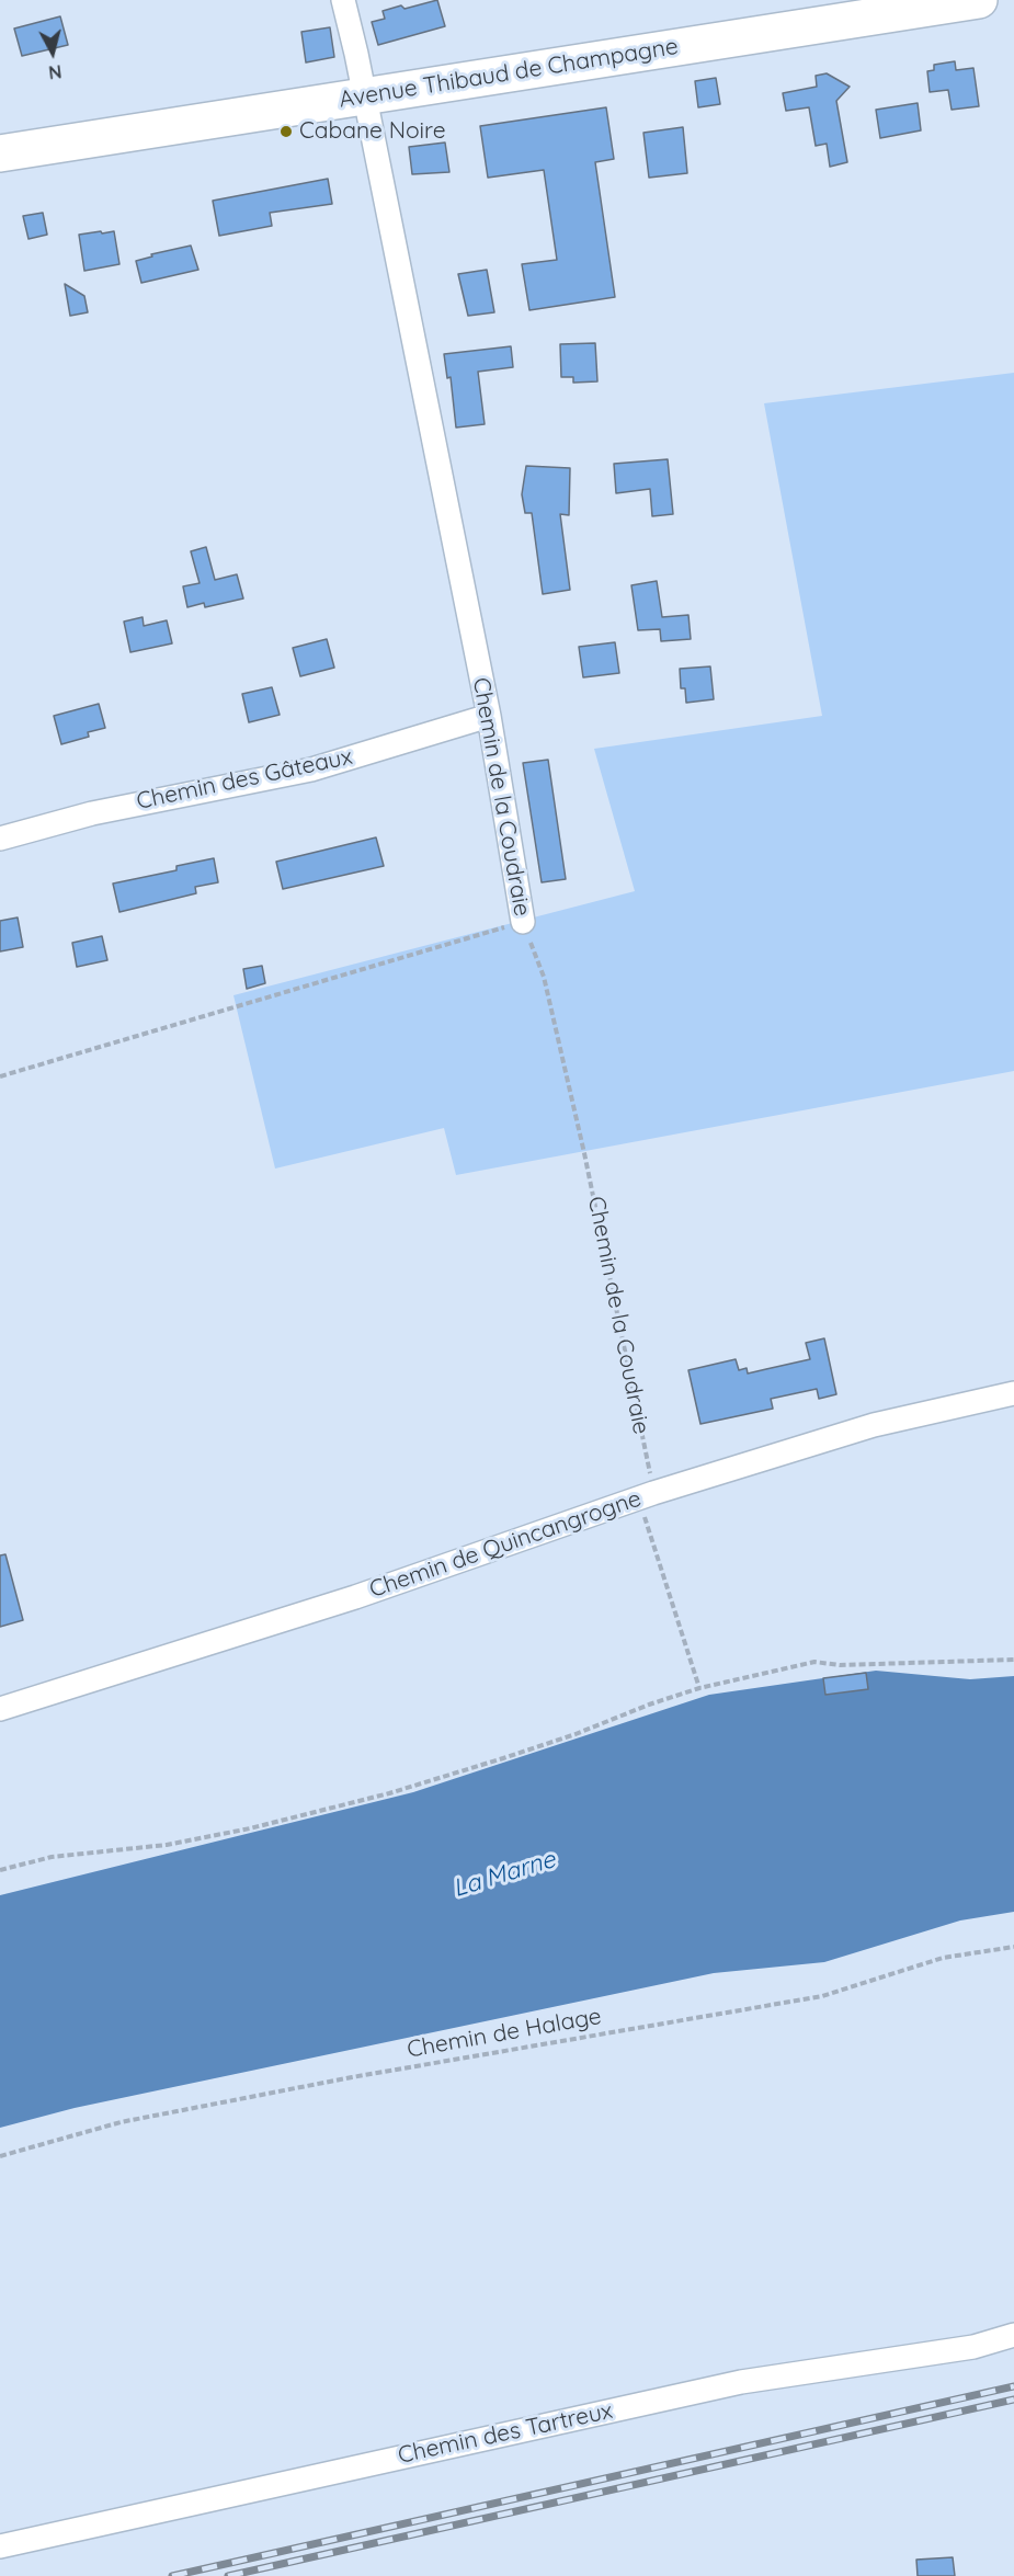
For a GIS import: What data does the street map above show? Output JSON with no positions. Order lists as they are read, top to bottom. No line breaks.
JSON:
{"streets":{"main road":["Avenue Thibaud de Champagne"],"street":["Chemin des Gâteaux","Chemin de la Coudraie","Chemin de Quincangrogne","Chemin des Tartreux"],"path":["Chemin de Halage"]},"crossings":[["Avenue Thibaud de Champagne","Chemin de la Coudraie"],["Chemin des Gâteaux","Chemin de la Coudraie"],["Chemin de la Coudraie","Chemin de Quincangrogne"]],"water":["La Marne"],"places":["Cabane Noire"],"north":"bottom"}
